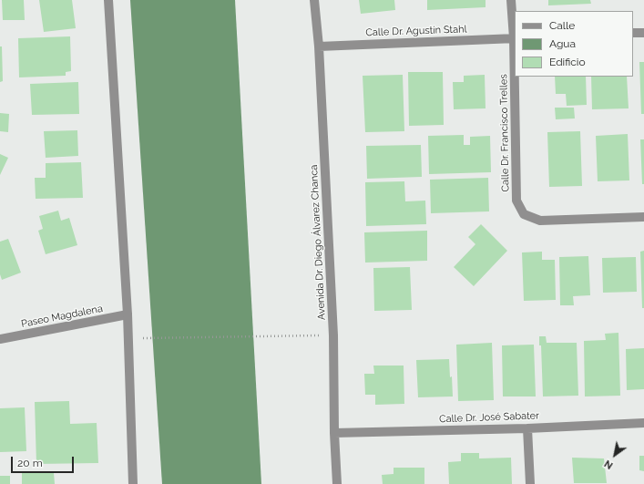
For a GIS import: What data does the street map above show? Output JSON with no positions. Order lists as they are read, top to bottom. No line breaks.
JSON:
{"streets":{"street":["Calle Dr. Agustin Stahl","Calle Dr. Francisco Trelles","Avenida Dr. Diego Álvarez Chanca","Paseo Magdalena","Calle Dr. José Sabater"]},"crossings":[["Calle Dr. Agustin Stahl","Calle Dr. Francisco Trelles"],["Calle Dr. Agustin Stahl","Avenida Dr. Diego Álvarez Chanca"],["Avenida Dr. Diego Álvarez Chanca","Calle Dr. José Sabater"]],"legend":["Calle","Agua","Edificio"],"scale_bar":"20 m","north":"bottom left"}
